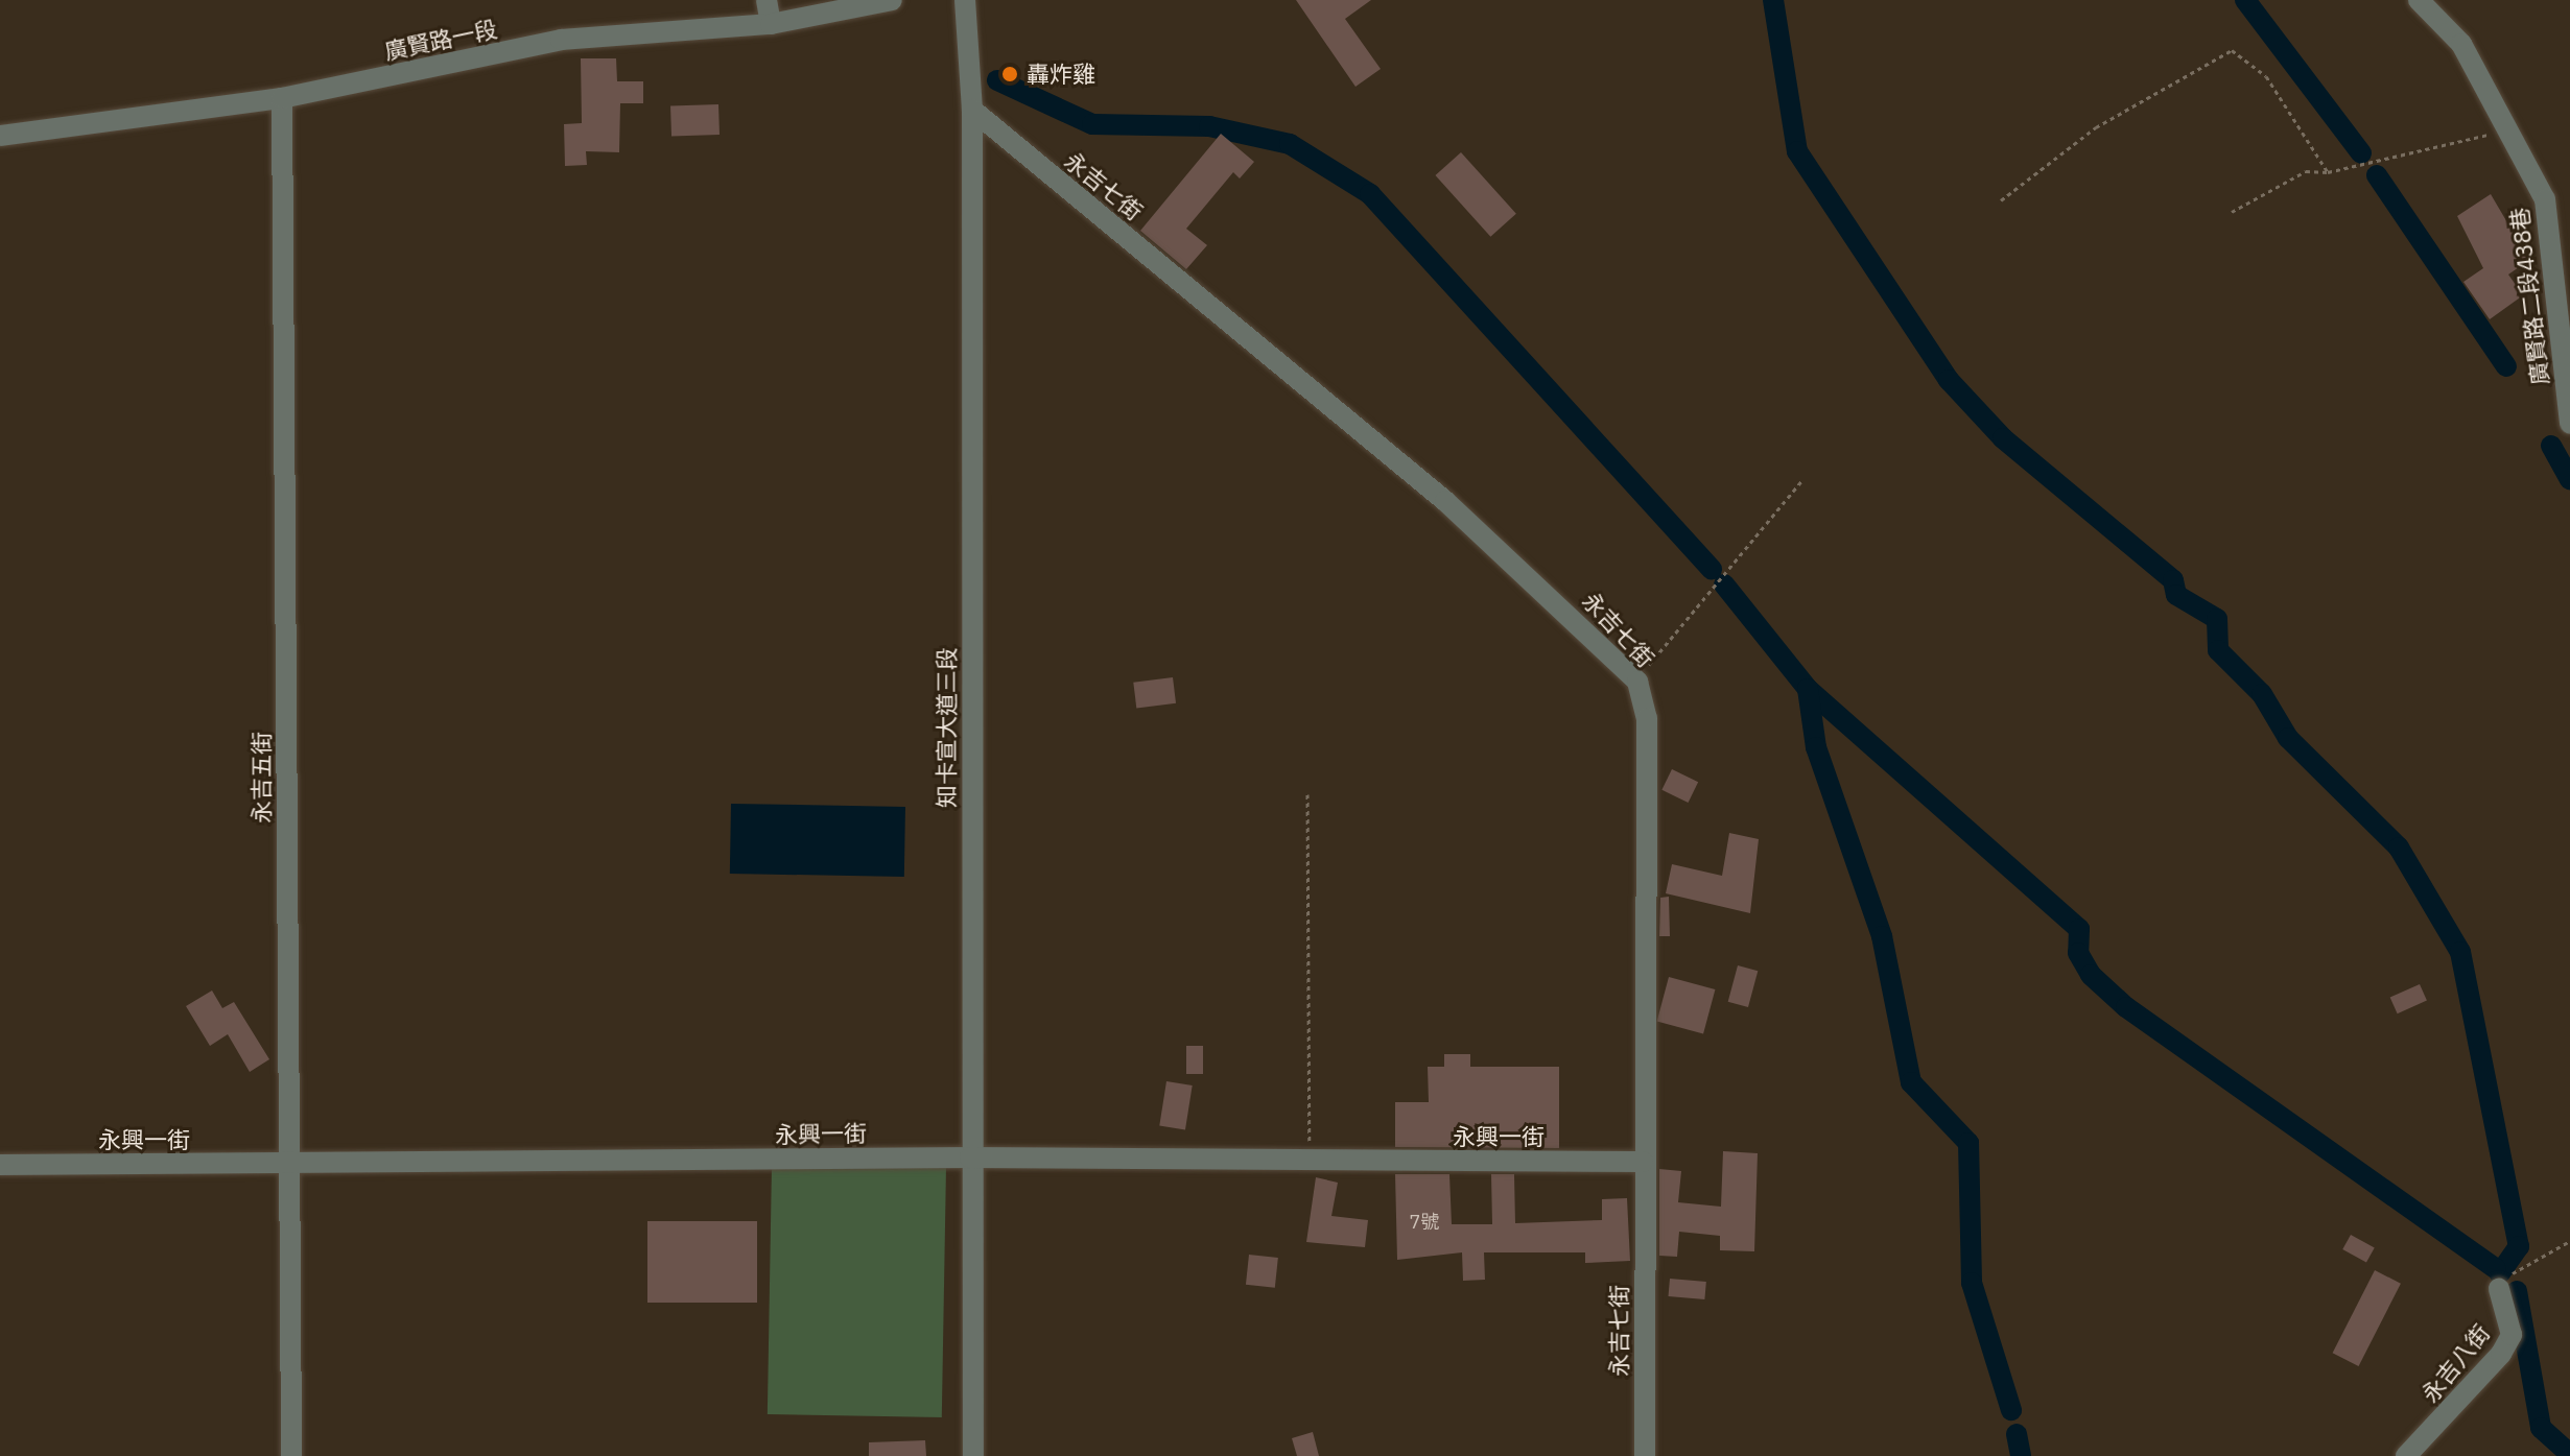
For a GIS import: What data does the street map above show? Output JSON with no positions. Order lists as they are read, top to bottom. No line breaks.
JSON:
{"streets":{"street":["廣賢路一段","永吉七街","廣賢路二段438巷","知卡宣大道三段","永吉五街","永興一街","永吉八街"]},"crossings":[["廣賢路一段","永吉五街"],["永吉七街","知卡宣大道三段"],["永吉七街","永興一街"],["知卡宣大道三段","永興一街"],["永吉五街","永興一街"]],"places":["轟炸雞"],"house_numbers":["7號"]}
